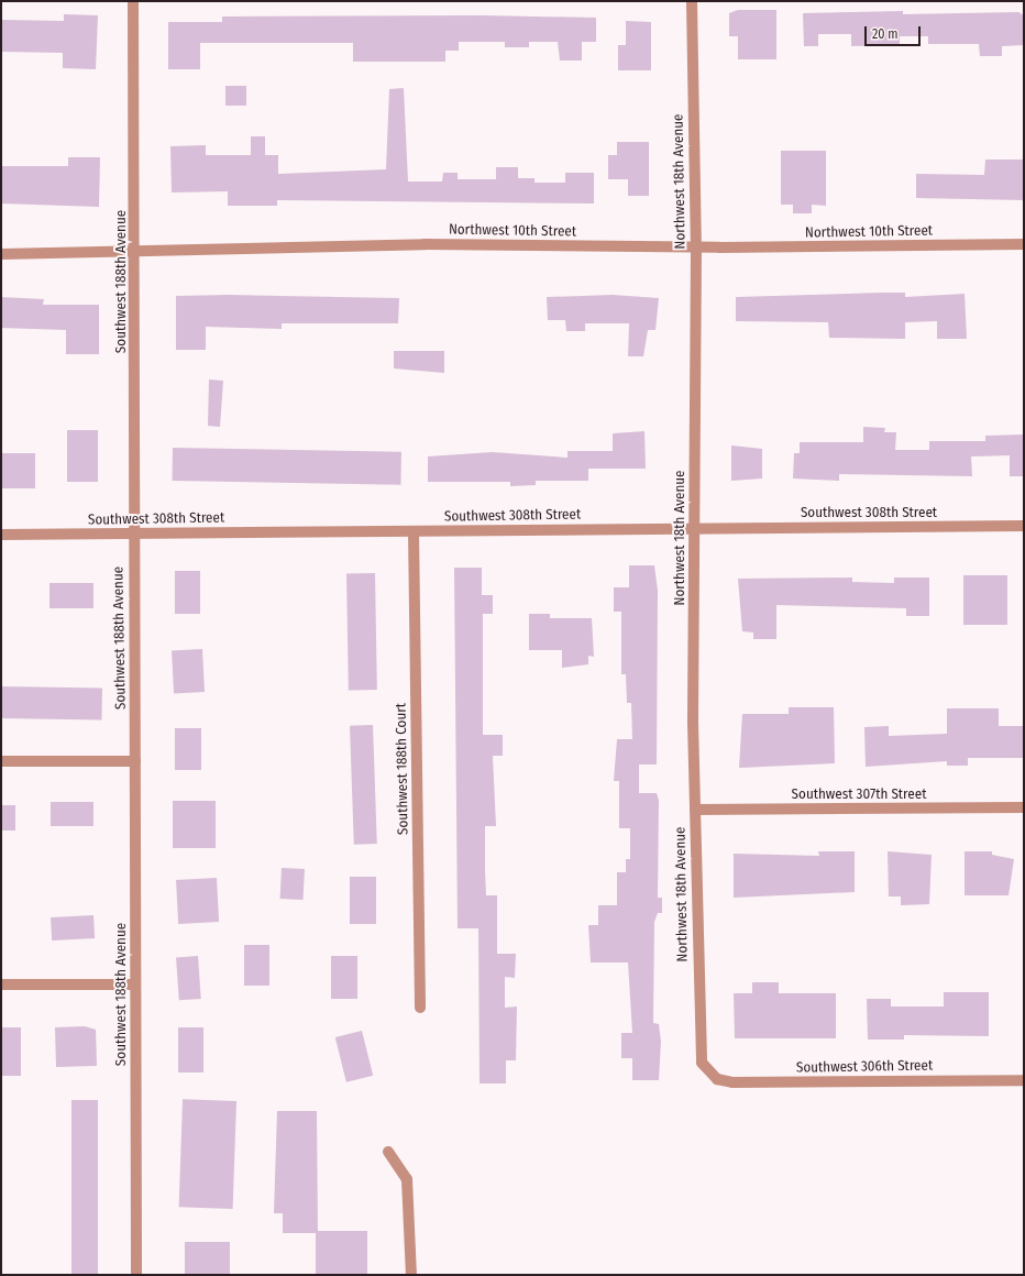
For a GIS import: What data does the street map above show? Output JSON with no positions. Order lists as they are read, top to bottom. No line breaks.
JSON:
{"streets":{"street":["Northwest 18th Avenue","Northwest 10th Street","Southwest 188th Avenue","Southwest 308th Street","Southwest 188th Court","Southwest 307th Street","Southwest 306th Street"]},"crossings":[["Northwest 18th Avenue","Northwest 10th Street"],["Northwest 18th Avenue","Southwest 308th Street"],["Northwest 18th Avenue","Southwest 307th Street"],["Northwest 18th Avenue","Southwest 306th Street"],["Northwest 10th Street","Southwest 188th Avenue"],["Southwest 188th Avenue","Southwest 308th Street"],["Southwest 308th Street","Southwest 188th Court"]],"scale_bar":"20 m"}
